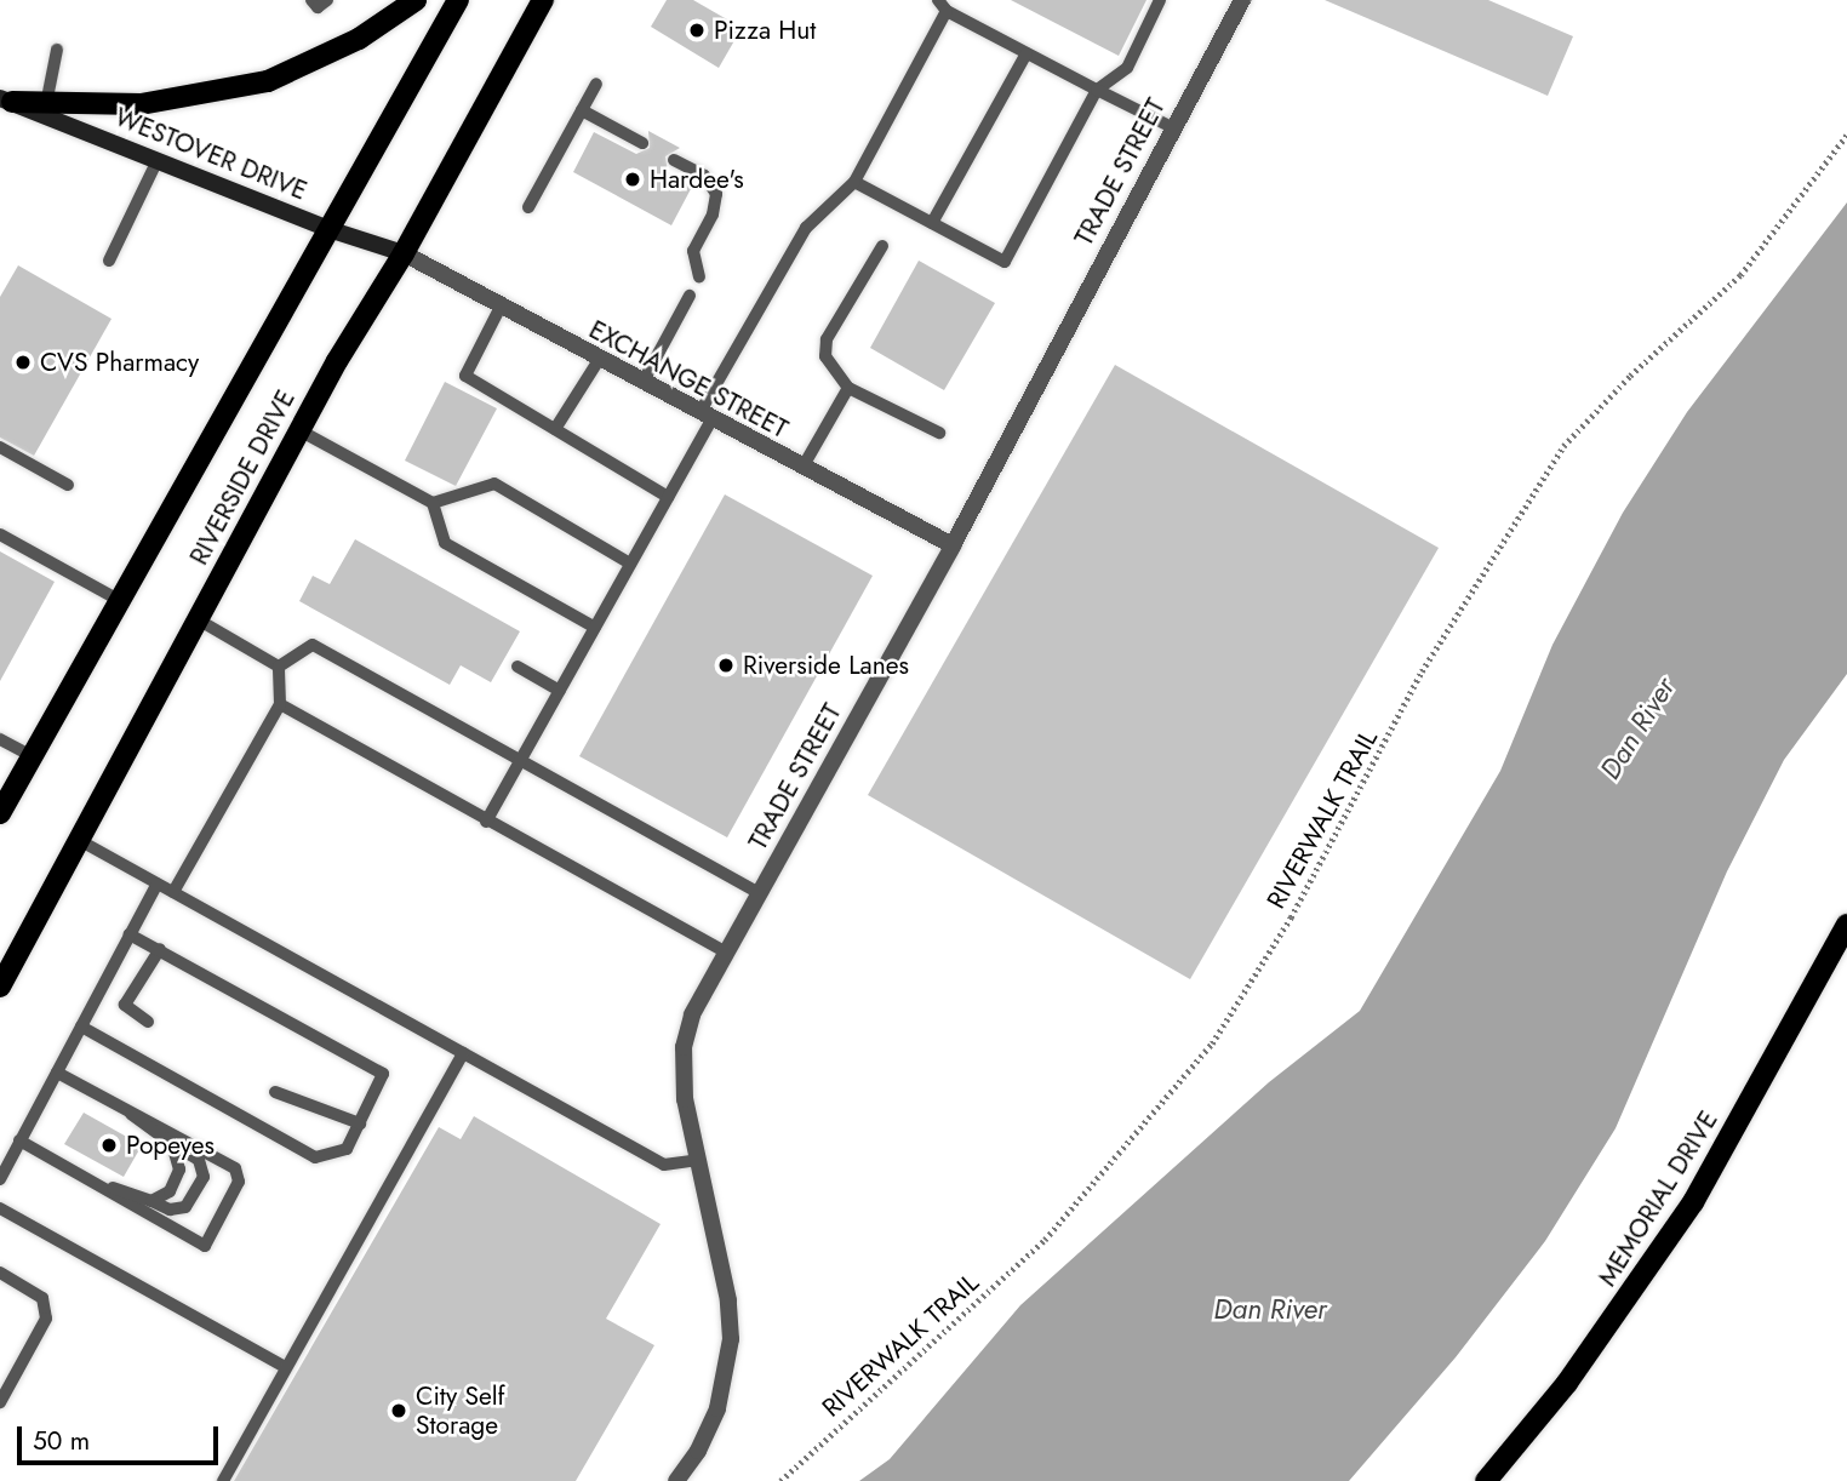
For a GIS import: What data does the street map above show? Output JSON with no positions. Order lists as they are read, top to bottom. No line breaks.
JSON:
{"streets":{"main road":["WESTOVER DRIVE","RIVERSIDE DRIVE","MEMORIAL DRIVE"],"street":["TRADE STREET","EXCHANGE STREET"],"path":["RIVERWALK TRAIL"]},"crossings":[["WESTOVER DRIVE","EXCHANGE STREET"],["WESTOVER DRIVE","RIVERSIDE DRIVE"],["TRADE STREET","EXCHANGE STREET"],["EXCHANGE STREET","RIVERSIDE DRIVE"]],"water":["Dan River"],"places":["Pizza Hut","Hardee's","CVS Pharmacy","Riverside Lanes","Popeyes","City Self Storage"],"scale_bar":"50 m"}
